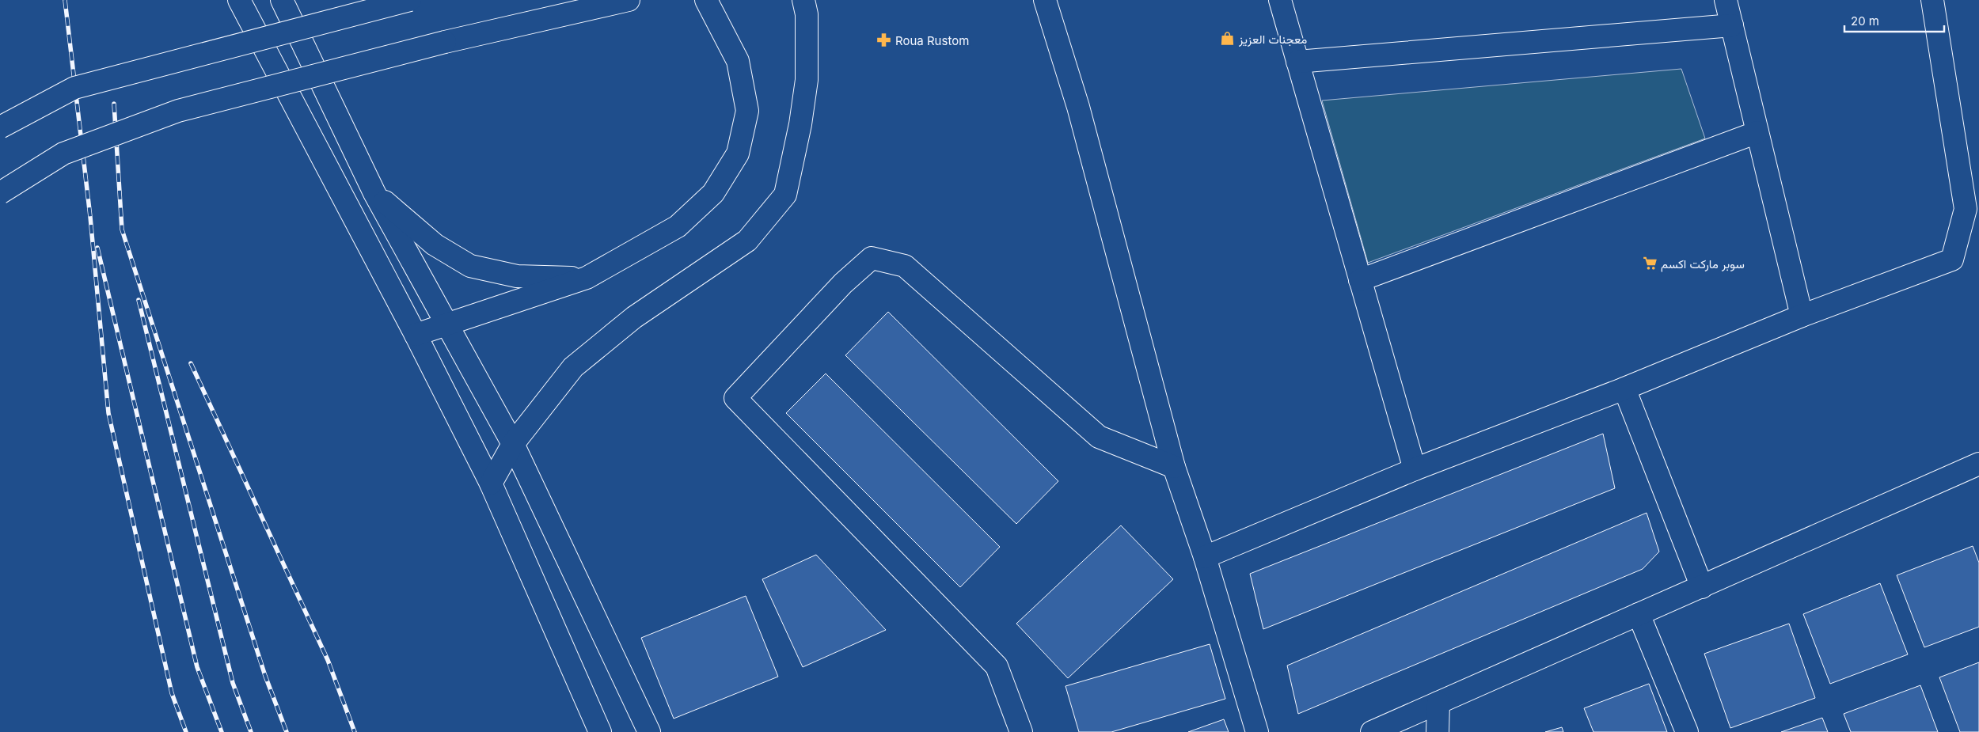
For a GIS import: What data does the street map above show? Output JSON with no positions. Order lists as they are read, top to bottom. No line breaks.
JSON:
{"places":{"shop":["معجنات العزيز"],"pharmacy":["Roua Rustom"],"supermarket":["سوبر ماركت اكسم"]},"scale_bar":"20 m"}
